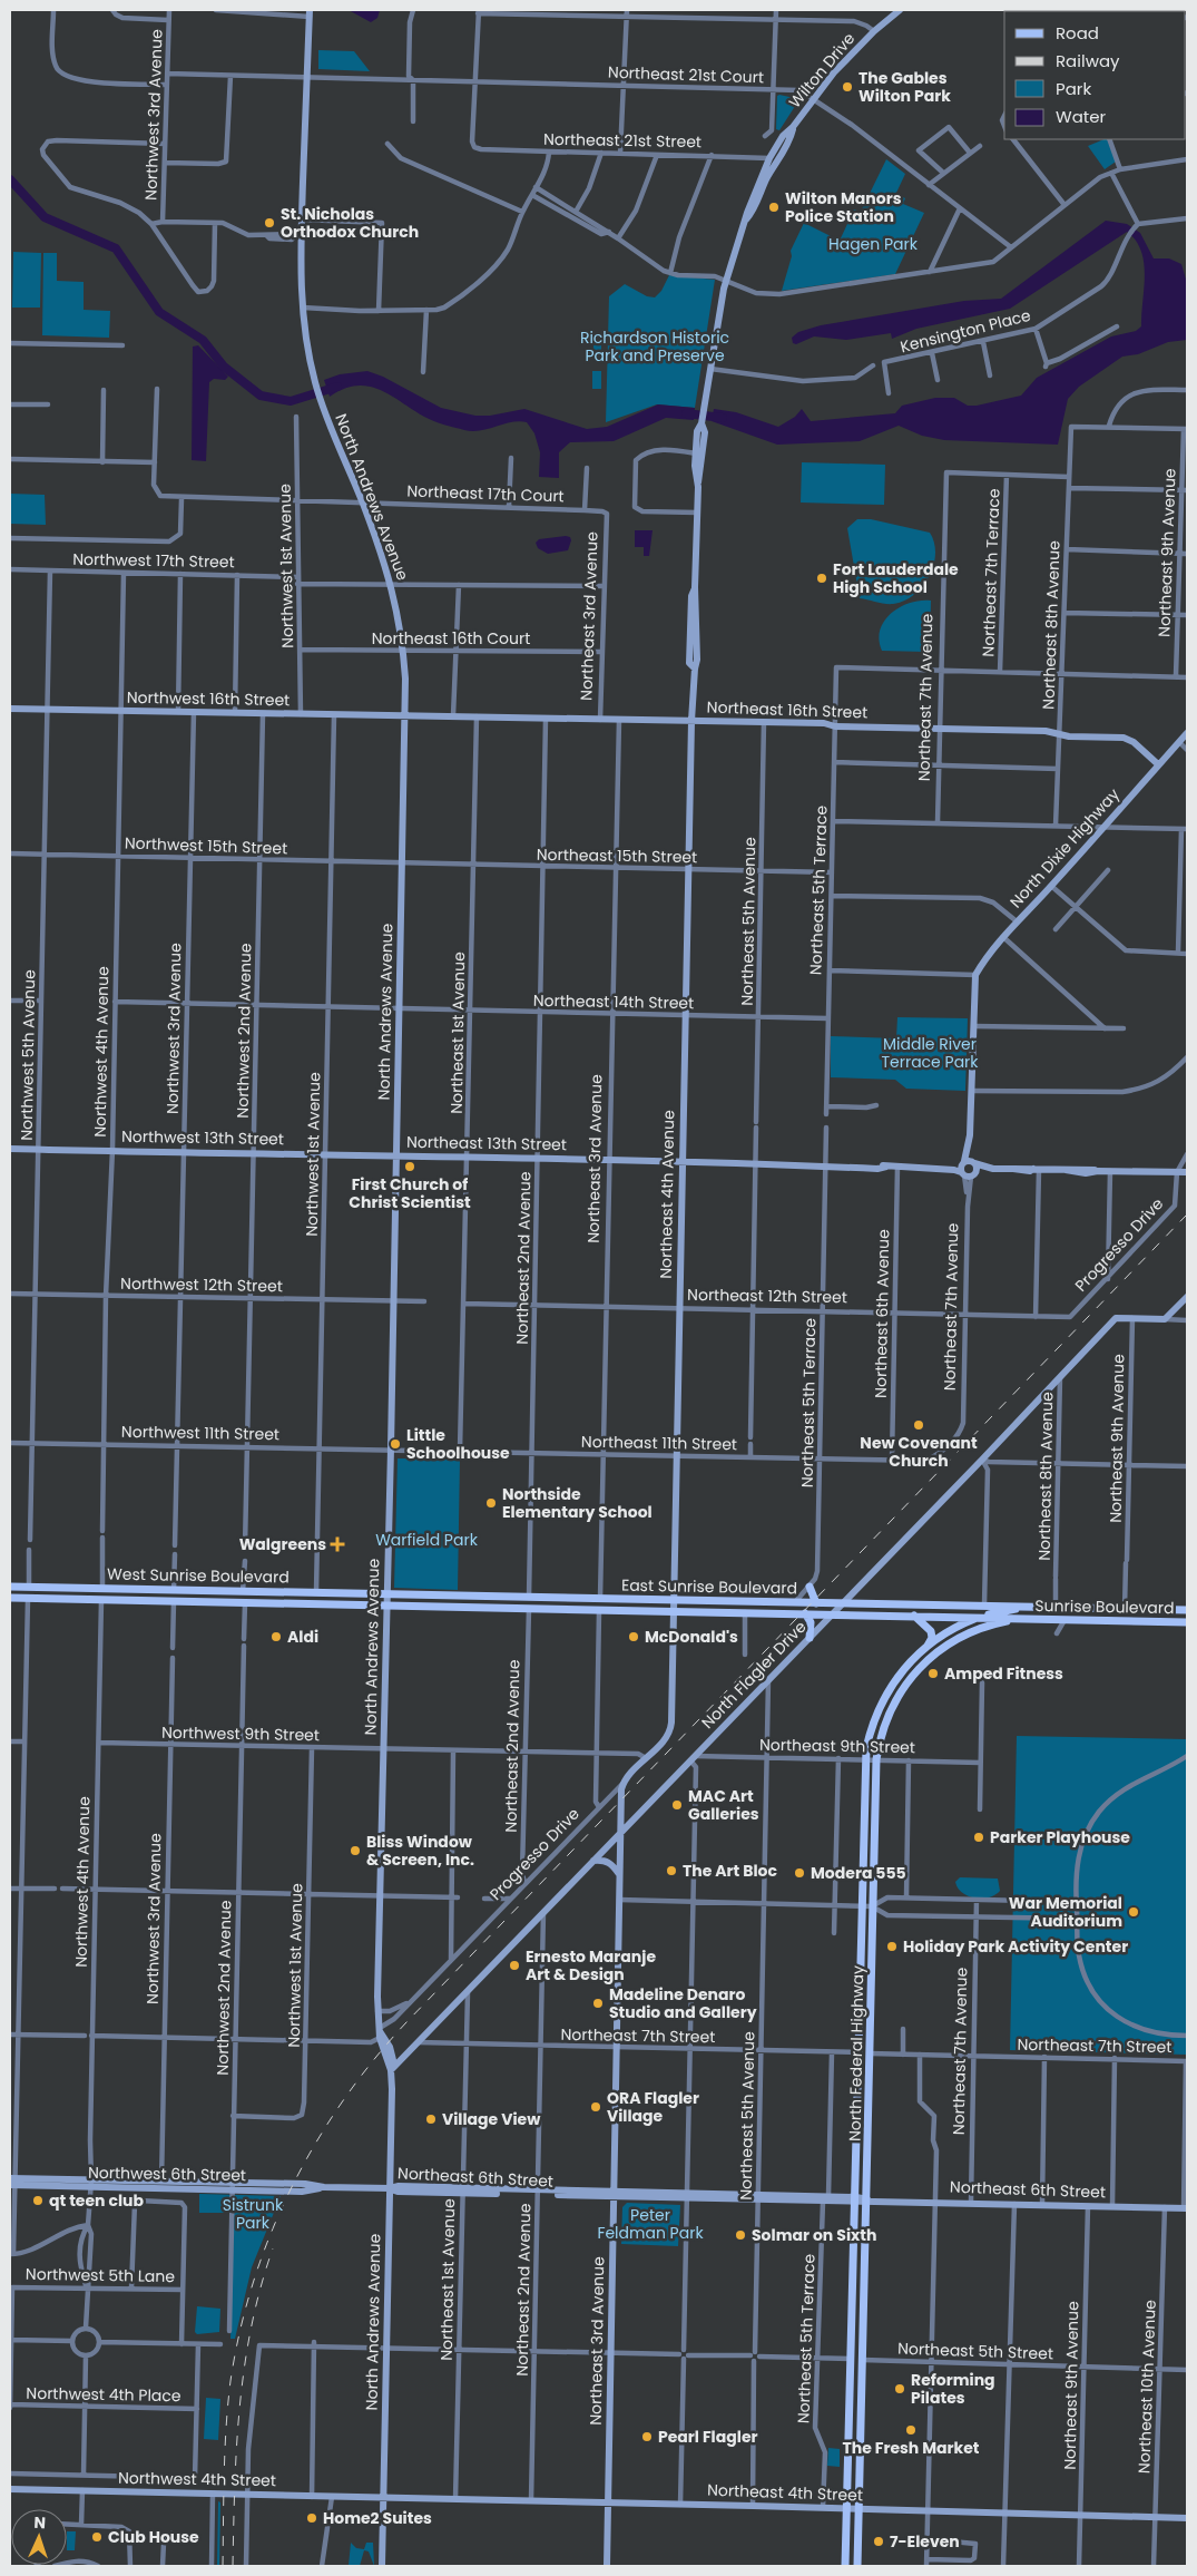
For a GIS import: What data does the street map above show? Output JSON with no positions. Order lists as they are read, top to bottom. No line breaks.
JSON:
{"streets":{"main road":["West Sunrise Boulevard","East Sunrise Boulevard","Sunrise Boulevard","North Federal Highway"],"street":["Wilton Drive","Northeast 21st Court","Northwest 3rd Avenue","Northeast 21st Street","Kensington Place","Northeast 17th Court","North Andrews Avenue","Northeast 9th Avenue","Northwest 17th Street","Northwest 1st Avenue","Northeast 7th Terrace","Northeast 3rd Avenue","Northeast 8th Avenue","Northeast 16th Court","Northeast 7th Avenue","Northwest 16th Street","Northeast 16th Street","Northwest 15th Street","North Dixie Highway","Northeast 15th Street","Northeast 5th Terrace","Northeast 5th Avenue","Northeast 14th Street","Northwest 2nd Avenue","Northeast 1st Avenue","Northwest 4th Avenue","Northwest 5th Avenue","Northwest 13th Street","Northeast 13th Street","Northeast 4th Avenue","Progresso Drive","Northeast 2nd Avenue","Northwest 12th Street","Northeast 12th Street","Northeast 6th Avenue","Northwest 11th Street","Northeast 11th Street","North Flagler Drive","Northwest 9th Street","Northeast 9th Street","Northeast 7th Street","Northwest 6th Street","Northeast 6th Street","Northwest 5th Lane","Northeast 5th Street","Northeast 10th Avenue","Northwest 4th Place","Northwest 4th Street","Northeast 4th Street"]},"crossings":[["Wilton Drive","Northeast 21st Court"],["Wilton Drive","Northeast 21st Street"],["Wilton Drive","Northeast 4th Avenue"],["Northeast 21st Court","Northwest 3rd Avenue"],["Northeast 21st Court","Northeast 21st Street"],["Northeast 21st Court","North Andrews Avenue"],["Northwest 3rd Avenue","Northwest 16th Street"],["Northwest 3rd Avenue","Northwest 15th Street"],["Northwest 3rd Avenue","Northeast 14th Street"],["Northwest 3rd Avenue","Northwest 13th Street"],["Northwest 3rd Avenue","Northwest 12th Street"],["Northwest 3rd Avenue","Northwest 11th Street"],["Northwest 3rd Avenue","Northwest 9th Street"],["Northwest 3rd Avenue","Northwest 6th Street"],["Northeast 17th Court","North Andrews Avenue"],["Northeast 17th Court","Northwest 1st Avenue"],["Northeast 17th Court","Northeast 3rd Avenue"],["North Andrews Avenue","Northeast 16th Court"],["North Andrews Avenue","Northwest 16th Street"],["North Andrews Avenue","Northeast 16th Street"],["North Andrews Avenue","Northwest 15th Street"],["North Andrews Avenue","Northeast 15th Street"],["North Andrews Avenue","Northeast 14th Street"],["North Andrews Avenue","Northwest 13th Street"],["North Andrews Avenue","Northeast 13th Street"],["North Andrews Avenue","Progresso Drive"],["North Andrews Avenue","Northwest 12th Street"],["North Andrews Avenue","Northwest 11th Street"],["North Andrews Avenue","Northeast 11th Street"],["North Andrews Avenue","West Sunrise Boulevard"],["North Andrews Avenue","East Sunrise Boulevard"],["North Andrews Avenue","North Flagler Drive"],["North Andrews Avenue","Northwest 9th Street"],["North Andrews Avenue","Northwest 6th Street"],["North Andrews Avenue","Northeast 6th Street"],["North Andrews Avenue","Northwest 4th Street"],["North Andrews Avenue","Northeast 4th Street"],["Northeast 9th Avenue","Sunrise Boulevard"],["Northeast 9th Avenue","North Flagler Drive"],["Northeast 9th Avenue","Northeast 6th Street"],["Northeast 9th Avenue","Northeast 5th Street"],["Northeast 9th Avenue","Northeast 4th Street"],["Northwest 17th Street","Northwest 1st Avenue"],["Northwest 17th Street","Northwest 4th Avenue"],["Northwest 17th Street","Northwest 5th Avenue"],["Northwest 1st Avenue","Northeast 16th Court"],["Northwest 1st Avenue","Northwest 16th Street"],["Northwest 1st Avenue","Northwest 15th Street"],["Northwest 1st Avenue","Northeast 14th Street"],["Northwest 1st Avenue","Northwest 2nd Avenue"],["Northwest 1st Avenue","Northwest 13th Street"],["Northwest 1st Avenue","Northwest 12th Street"],["Northwest 1st Avenue","Northwest 11th Street"],["Northwest 1st Avenue","West Sunrise Boulevard"],["Northwest 1st Avenue","Northwest 9th Street"],["Northeast 7th Terrace","Northeast 7th Avenue"],["Northeast 3rd Avenue","Northeast 16th Court"],["Northeast 3rd Avenue","Northeast 16th Street"],["Northeast 3rd Avenue","Northeast 15th Street"],["Northeast 3rd Avenue","Northeast 14th Street"],["Northeast 3rd Avenue","Northeast 13th Street"],["Northeast 3rd Avenue","Progresso Drive"],["Northeast 3rd Avenue","Northeast 12th Street"],["Northeast 3rd Avenue","Northeast 11th Street"],["Northeast 3rd Avenue","East Sunrise Boulevard"],["Northeast 3rd Avenue","North Flagler Drive"],["Northeast 3rd Avenue","Northeast 7th Street"],["Northeast 3rd Avenue","Northeast 6th Street"],["Northeast 3rd Avenue","Northeast 4th Street"],["Northeast 8th Avenue","Northeast 16th Street"],["Northeast 8th Avenue","Sunrise Boulevard"],["Northeast 8th Avenue","North Flagler Drive"],["Northeast 7th Avenue","Northeast 16th Street"],["Northeast 7th Avenue","Northeast 5th Terrace"],["Northeast 7th Avenue","Northeast 13th Street"],["Northeast 7th Avenue","Northeast 12th Street"],["Northeast 7th Avenue","Northeast 11th Street"],["Northeast 7th Avenue","Northeast 7th Street"],["Northeast 7th Avenue","Northeast 6th Street"],["Northwest 16th Street","Northeast 16th Street"],["Northwest 16th Street","Northwest 2nd Avenue"],["Northwest 16th Street","Northwest 4th Avenue"],["Northwest 16th Street","Northwest 5th Avenue"],["Northeast 16th Street","North Dixie Highway"],["Northeast 16th Street","Northeast 5th Terrace"],["Northeast 16th Street","Northeast 5th Avenue"],["Northeast 16th Street","Northeast 1st Avenue"],["Northeast 16th Street","Northeast 4th Avenue"],["Northeast 16th Street","Northeast 2nd Avenue"],["Northwest 15th Street","Northeast 15th Street"],["Northwest 15th Street","Northwest 2nd Avenue"],["Northwest 15th Street","Northwest 4th Avenue"],["Northwest 15th Street","Northwest 5th Avenue"],["Northeast 15th Street","Northeast 5th Terrace"],["Northeast 15th Street","Northeast 5th Avenue"],["Northeast 15th Street","Northeast 1st Avenue"],["Northeast 15th Street","Northeast 4th Avenue"],["Northeast 15th Street","Northeast 2nd Avenue"],["Northeast 5th Terrace","Northeast 14th Street"],["Northeast 5th Terrace","Northeast 13th Street"],["Northeast 5th Terrace","Northeast 12th Street"],["Northeast 5th Terrace","Northeast 11th Street"],["Northeast 5th Terrace","East Sunrise Boulevard"],["Northeast 5th Terrace","Northeast 7th Street"],["Northeast 5th Terrace","Northeast 6th Street"],["Northeast 5th Terrace","Northeast 4th Street"],["Northeast 5th Avenue","Northeast 14th Street"],["Northeast 5th Avenue","Northeast 13th Street"],["Northeast 5th Avenue","Northeast 12th Street"],["Northeast 5th Avenue","North Flagler Drive"],["Northeast 5th Avenue","Northeast 9th Street"],["Northeast 5th Avenue","Northeast 7th Street"],["Northeast 5th Avenue","Northeast 6th Street"],["Northeast 5th Avenue","Northeast 4th Street"],["Northeast 14th Street","Northwest 2nd Avenue"],["Northeast 14th Street","Northeast 1st Avenue"],["Northeast 14th Street","Northwest 4th Avenue"],["Northeast 14th Street","Northeast 4th Avenue"],["Northeast 14th Street","Northeast 2nd Avenue"],["Northwest 2nd Avenue","Northwest 13th Street"],["Northwest 2nd Avenue","Northwest 12th Street"],["Northwest 2nd Avenue","Northwest 11th Street"],["Northwest 2nd Avenue","Northwest 9th Street"],["Northwest 2nd Avenue","Northwest 6th Street"],["Northeast 1st Avenue","Northeast 13th Street"],["Northeast 1st Avenue","Northeast 12th Street"],["Northeast 1st Avenue","Northeast 11th Street"],["Northeast 1st Avenue","North Flagler Drive"],["Northeast 1st Avenue","Northeast 7th Street"],["Northeast 1st Avenue","Northeast 6th Street"],["Northeast 1st Avenue","Northeast 4th Street"],["Northwest 4th Avenue","Northwest 13th Street"],["Northwest 4th Avenue","Northwest 12th Street"],["Northwest 4th Avenue","Northwest 11th Street"],["Northwest 4th Avenue","West Sunrise Boulevard"],["Northwest 4th Avenue","Northwest 9th Street"],["Northwest 4th Avenue","Northwest 6th Street"],["Northwest 4th Avenue","Northwest 5th Lane"],["Northwest 5th Avenue","Northwest 13th Street"],["Northwest 5th Avenue","Northwest 12th Street"],["Northwest 5th Avenue","Northwest 11th Street"],["Northwest 13th Street","Northeast 13th Street"],["Northeast 13th Street","Northeast 4th Avenue"],["Northeast 13th Street","Progresso Drive"],["Northeast 13th Street","Northeast 2nd Avenue"],["Northeast 13th Street","Northeast 6th Avenue"],["Northeast 4th Avenue","Progresso Drive"],["Northeast 4th Avenue","Northeast 12th Street"],["Northeast 4th Avenue","Northeast 11th Street"],["Northeast 4th Avenue","East Sunrise Boulevard"],["Progresso Drive","Northeast 2nd Avenue"],["Progresso Drive","Northeast 12th Street"],["Northeast 2nd Avenue","Northeast 12th Street"],["Northeast 2nd Avenue","Northeast 11th Street"],["Northeast 2nd Avenue","East Sunrise Boulevard"],["Northeast 2nd Avenue","North Flagler Drive"],["Northeast 2nd Avenue","Northeast 7th Street"],["Northeast 2nd Avenue","Northeast 6th Street"],["Northeast 2nd Avenue","Northeast 4th Street"],["Northeast 12th Street","Northeast 6th Avenue"],["Northeast 6th Avenue","Northeast 11th Street"],["Northwest 11th Street","Northeast 11th Street"],["West Sunrise Boulevard","East Sunrise Boulevard"],["East Sunrise Boulevard","Sunrise Boulevard"],["East Sunrise Boulevard","North Flagler Drive"],["East Sunrise Boulevard","North Federal Highway"],["Sunrise Boulevard","North Federal Highway"],["North Flagler Drive","Northeast 9th Street"],["North Flagler Drive","Northeast 7th Street"],["Northeast 9th Street","North Federal Highway"],["Northeast 7th Street","North Federal Highway"],["North Federal Highway","Northeast 6th Street"],["North Federal Highway","Northeast 5th Street"],["North Federal Highway","Northeast 4th Street"],["Northwest 6th Street","Northeast 6th Street"],["Northwest 6th Street","Northwest 5th Lane"],["Northeast 6th Street","Northeast 10th Avenue"],["Northeast 5th Street","Northeast 10th Avenue"],["Northeast 10th Avenue","Northeast 4th Street"],["Northwest 4th Street","Northeast 4th Street"]],"parks":["Hagen Park","Richardson Historic Park and Preserve","Middle River Terrace Park","Warfield Park","Sistrunk Park","Peter Feldman Park"],"places":{"other":["The Gables Wilton Park","Wilton Manors Police Station","St. Nicholas Orthodox Church","Fort Lauderdale High School","First Church of Christ Scientist","New Covenant Church","Little Schoolhouse","Northside Elementary School","Aldi","McDonald's","Amped Fitness","MAC Art Galleries","Parker Playhouse","Bliss Window & Screen, Inc.","The Art Bloc","Modera 555","War Memorial Auditorium","Holiday Park Activity Center","Ernesto Maranje Art & Design","Madeline Denaro Studio and Gallery","ORA Flagler Village","Village View","qt teen club","Solmar on Sixth","Reforming Pilates","The Fresh Market","Pearl Flagler","Home2 Suites","Club House","7-Eleven"],"health":["Walgreens"]},"legend":["Road","Railway","Park","Water"],"north":"top"}
